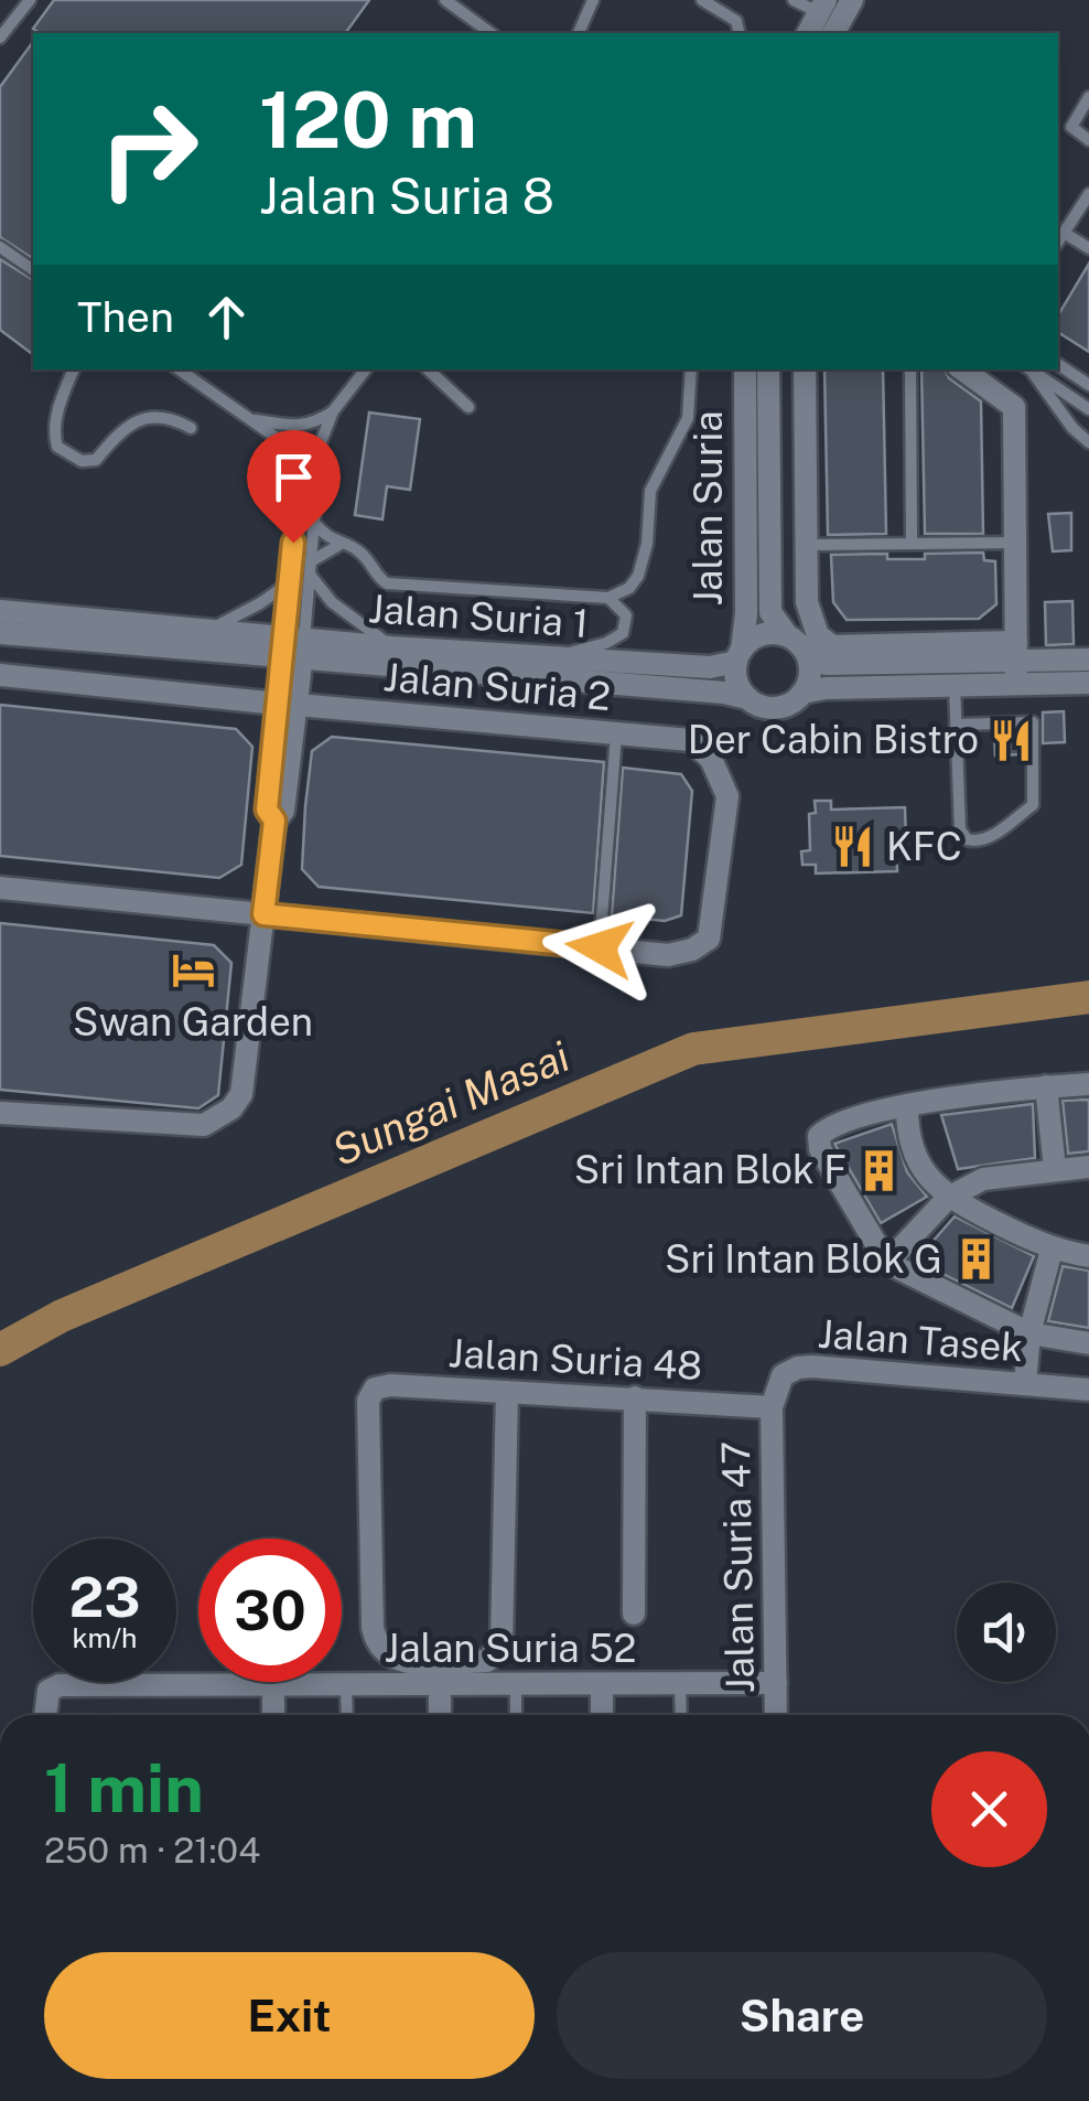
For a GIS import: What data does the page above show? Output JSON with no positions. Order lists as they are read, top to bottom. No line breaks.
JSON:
{"streets":{"street":["Jalan Suria","Jalan Suria 1","Jalan Suria 2","Jalan Tasek","Jalan Suria 48","Jalan Suria 47","Jalan Suria 52"]},"crossings":[["Jalan Suria","Jalan Suria 1"],["Jalan Tasek","Jalan Suria 48"],["Jalan Tasek","Jalan Suria 47"],["Jalan Suria 48","Jalan Suria 47"],["Jalan Suria 48","Jalan Suria 52"],["Jalan Suria 47","Jalan Suria 52"]],"water":["Sungai Masai"],"places":{"restaurant":["Der Cabin Bistro","KFC"],"hotel":["Swan Garden"],"building":["Sri Intan Blok F","Sri Intan Blok G"]},"page":{"turn":["120 m","Jalan Suria 8"],"then":"Then","speed":"23 km/h","limit":"30","heading":["1 min","250 m · 21:04"],"buttons":["Exit","Share"]}}
